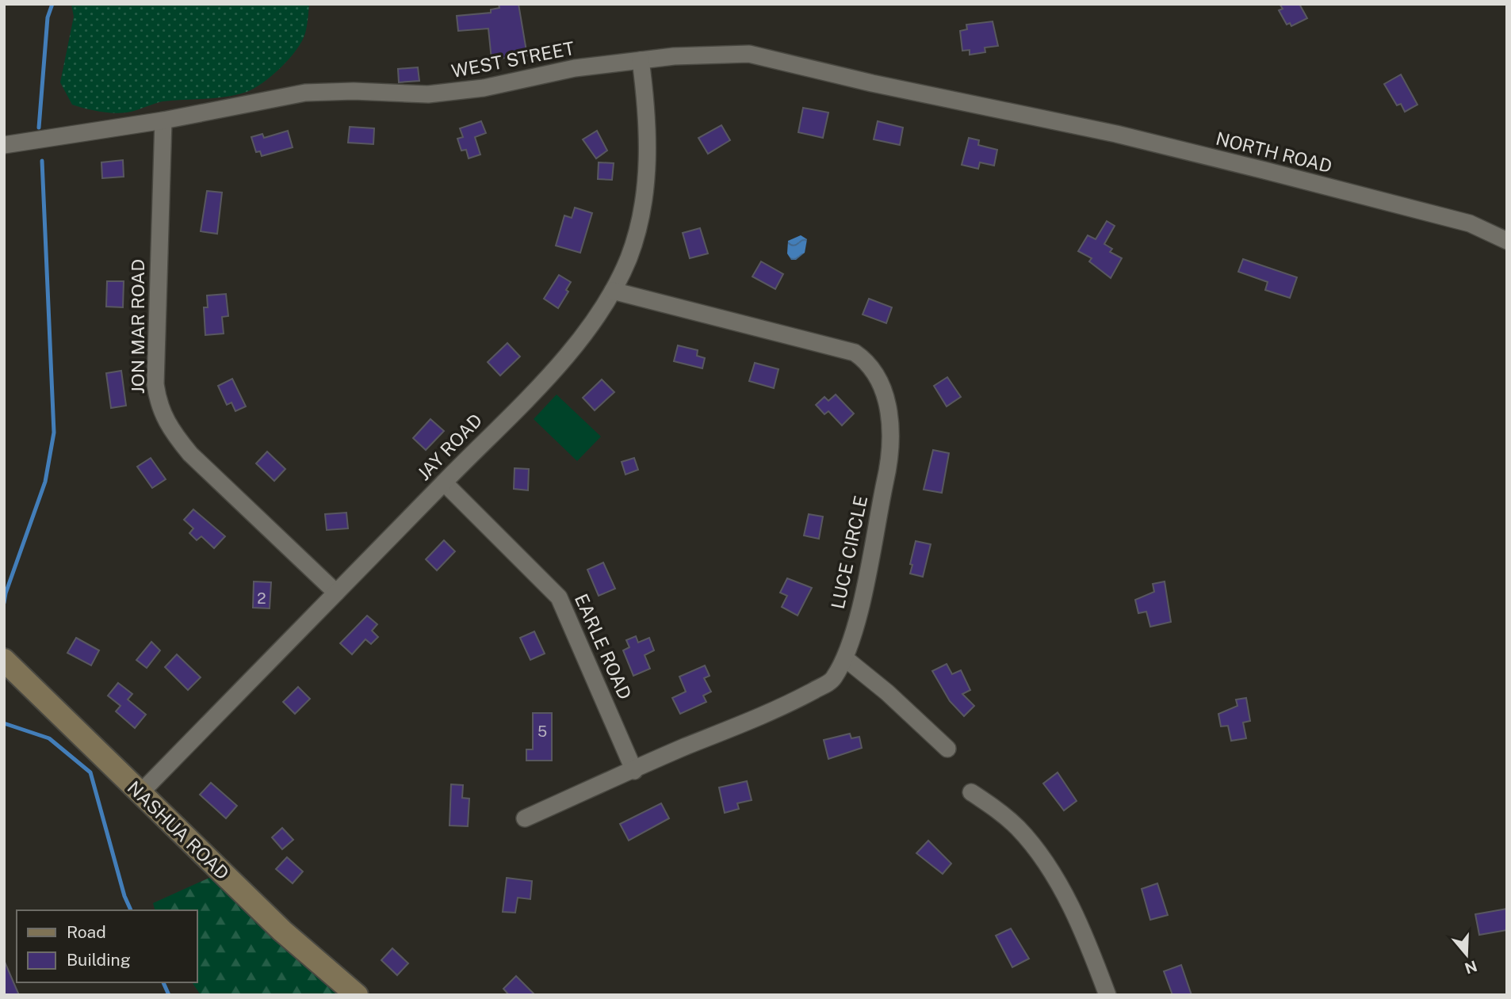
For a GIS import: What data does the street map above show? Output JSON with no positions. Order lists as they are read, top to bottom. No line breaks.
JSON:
{"streets":{"main road":["NASHUA ROAD"],"street":["WEST STREET","NORTH ROAD","JON MAR ROAD","JAY ROAD","LUCE CIRCLE","EARLE ROAD"]},"crossings":[["WEST STREET","NORTH ROAD"],["WEST STREET","JON MAR ROAD"],["WEST STREET","JAY ROAD"],["JON MAR ROAD","JAY ROAD"],["JAY ROAD","LUCE CIRCLE"],["JAY ROAD","EARLE ROAD"],["JAY ROAD","NASHUA ROAD"],["LUCE CIRCLE","EARLE ROAD"]],"house_numbers":["2","5"],"legend":["Road","Building"],"north":"bottom"}
